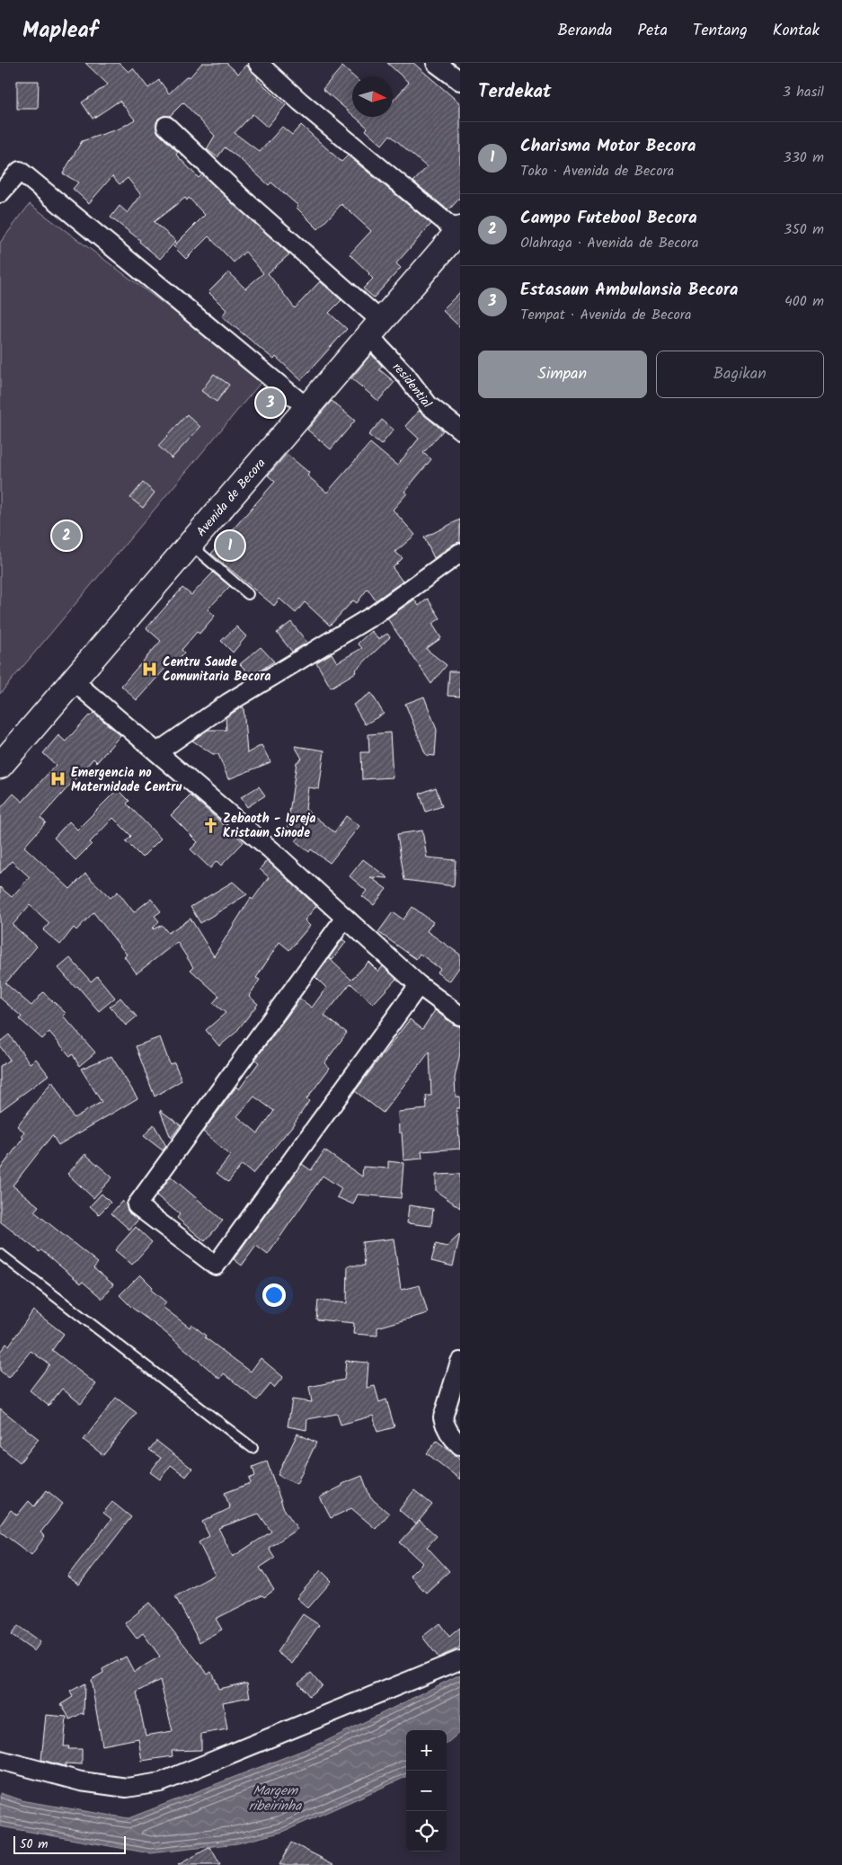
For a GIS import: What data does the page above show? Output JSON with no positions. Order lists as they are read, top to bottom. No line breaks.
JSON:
{"streets":{"main road":["Avenida de Becora"],"street":["residential"]},"crossings":[["residential","Avenida de Becora"]],"water":["Margem ribeirinha"],"places":{"hospital":["Centru Saude Comunitaria Becora","Emergencia no Maternidade Centru"],"church":["Zebaoth - Igreja Kristaun Sinode"]},"scale_bar":"50 m","north":"right","page":{"header":"Mapleaf","nav":["Beranda","Peta","Tentang","Kontak"],"heading":["Terdekat","3 hasil"],"list":[{"mark":"1","name":"Charisma Motor Becora","note":"Toko · Avenida de Becora","value":"330 m"},{"mark":"2","name":"Campo Futebool Becora","note":"Olahraga · Avenida de Becora","value":"350 m"},{"mark":"3","name":"Estasaun Ambulansia Becora","note":"Tempat · Avenida de Becora","value":"400 m"}],"buttons":["Simpan","Bagikan"],"pins":["3","2","1"],"map_buttons":["+","−"],"scale":"50 m"}}
